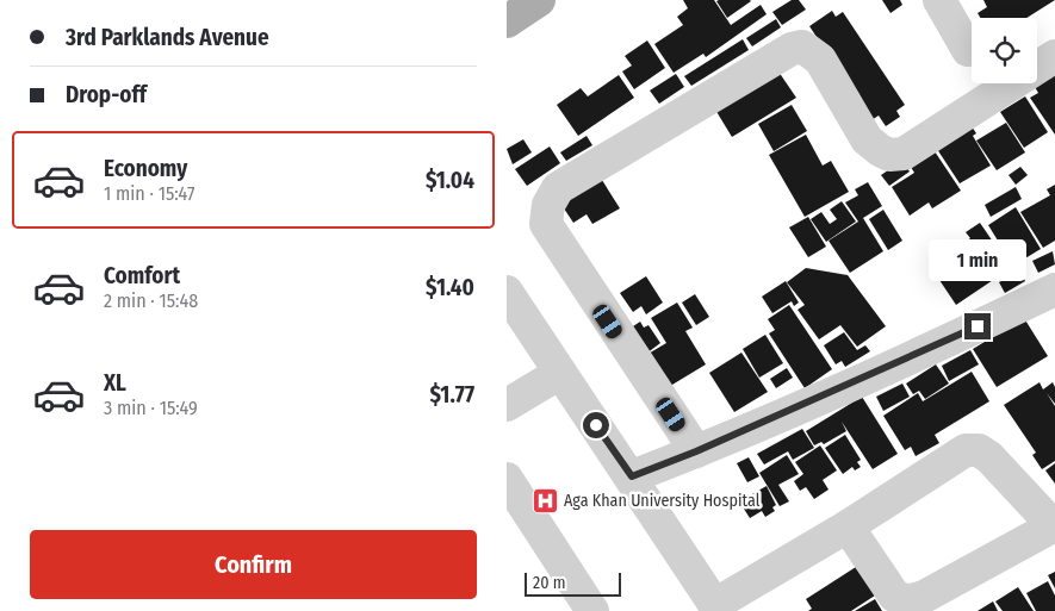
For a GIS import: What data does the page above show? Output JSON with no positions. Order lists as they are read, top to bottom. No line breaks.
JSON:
{"places":{"hospital":["Aga Khan University Hospital"]},"scale_bar":"20 m","page":{"banner":["3rd Parklands Avenue","Drop-off"],"list":[{"name":"Economy","note":"1 min · 15:47","value":"$1.04"},{"name":"Comfort","note":"2 min · 15:48","value":"$1.40"},{"name":"XL","note":"3 min · 15:49","value":"$1.77"}],"bubble":"1 min","buttons":"Confirm","scale":"20 m"}}
